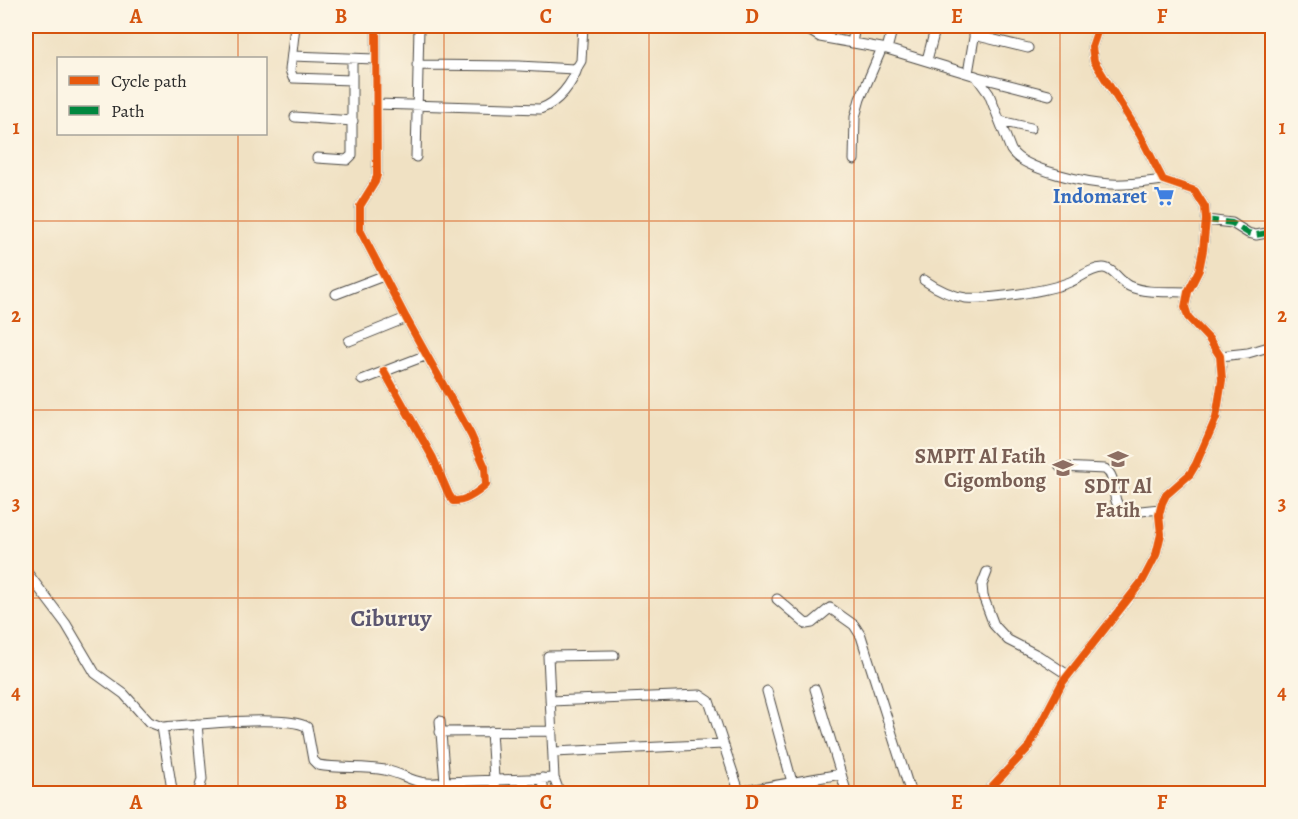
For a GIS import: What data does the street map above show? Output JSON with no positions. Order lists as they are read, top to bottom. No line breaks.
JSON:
{"districts":["Ciburuy"],"places":{"supermarket":["Indomaret"],"school or university":["SDIT Al Fatih","SMPIT Al Fatih Cigombong"]},"legend":["Cycle path","Path"],"grid":{"columns":["A","B","C","D","E","F"],"rows":["1","2","3","4"]}}
